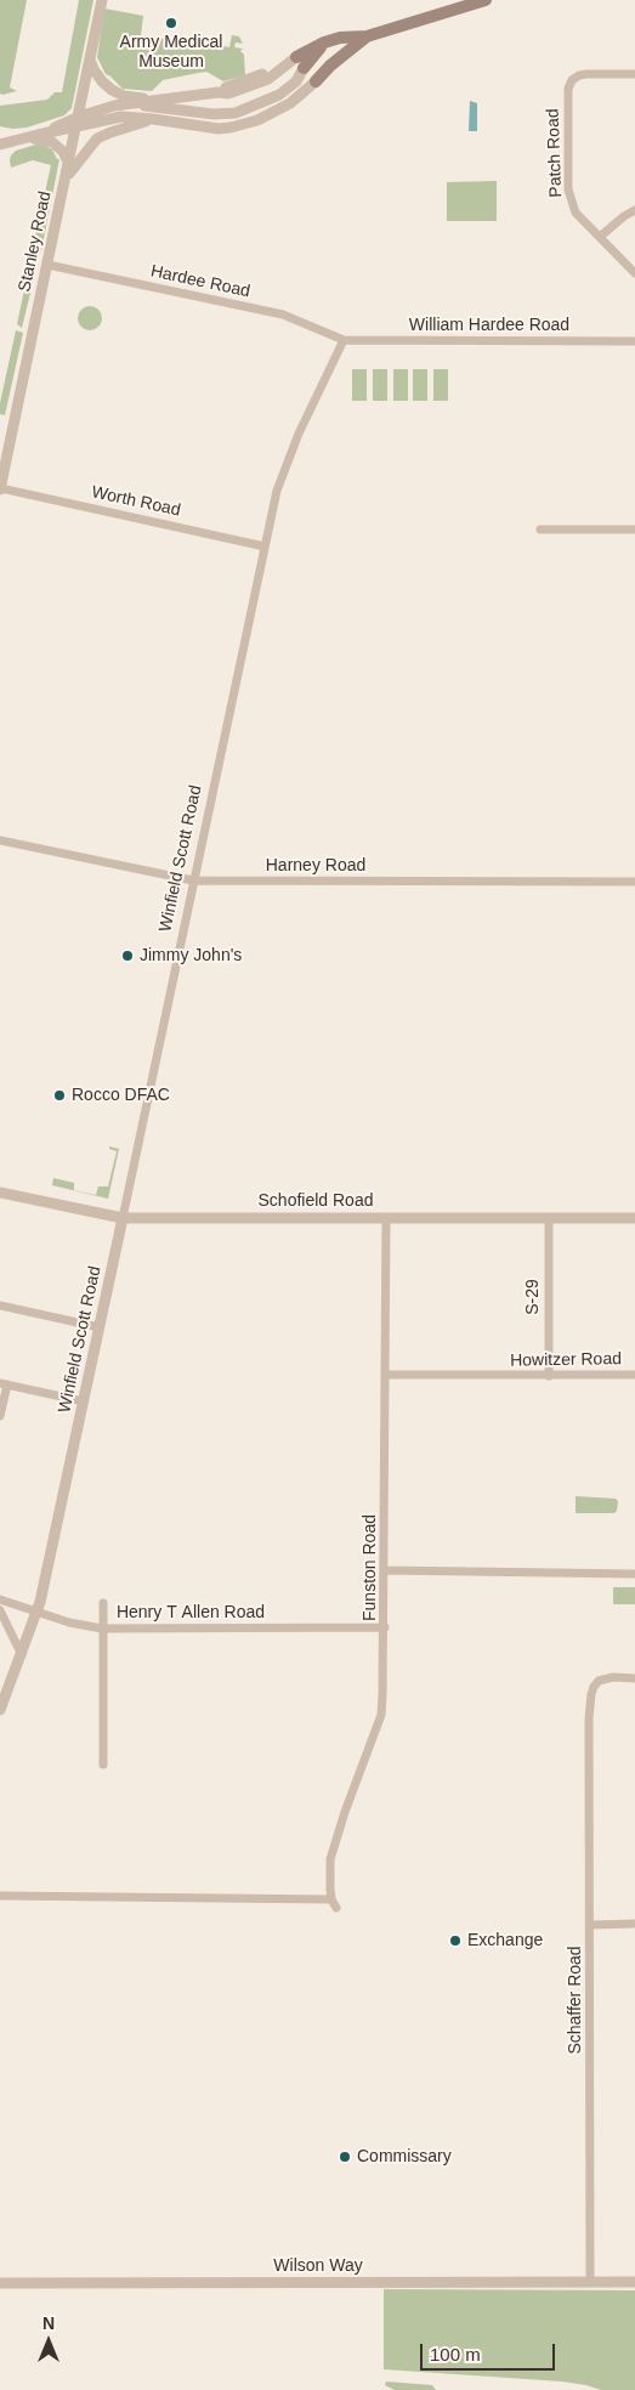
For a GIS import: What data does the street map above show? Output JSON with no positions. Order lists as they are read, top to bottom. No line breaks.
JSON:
{"streets":{"street":["Patch Road","Stanley Road","Hardee Road","William Hardee Road","Worth Road","Winfield Scott Road","Harney Road","Schofield Road","S-29","Howitzer Road","Funston Road","Henry T Allen Road","Schaffer Road","Wilson Way"]},"crossings":[["Stanley Road","Hardee Road"],["Stanley Road","Worth Road"],["Hardee Road","William Hardee Road"],["Hardee Road","Winfield Scott Road"],["William Hardee Road","Winfield Scott Road"],["Worth Road","Winfield Scott Road"],["Winfield Scott Road","Harney Road"],["Winfield Scott Road","Schofield Road"],["Winfield Scott Road","Henry T Allen Road"],["Schofield Road","S-29"],["Schofield Road","Funston Road"],["S-29","Howitzer Road"],["Howitzer Road","Funston Road"],["Funston Road","Henry T Allen Road"],["Schaffer Road","Wilson Way"]],"places":["Army Medical Museum","Jimmy John's","Rocco DFAC","Exchange","Commissary"],"scale_bar":"100 m","north":"top"}
